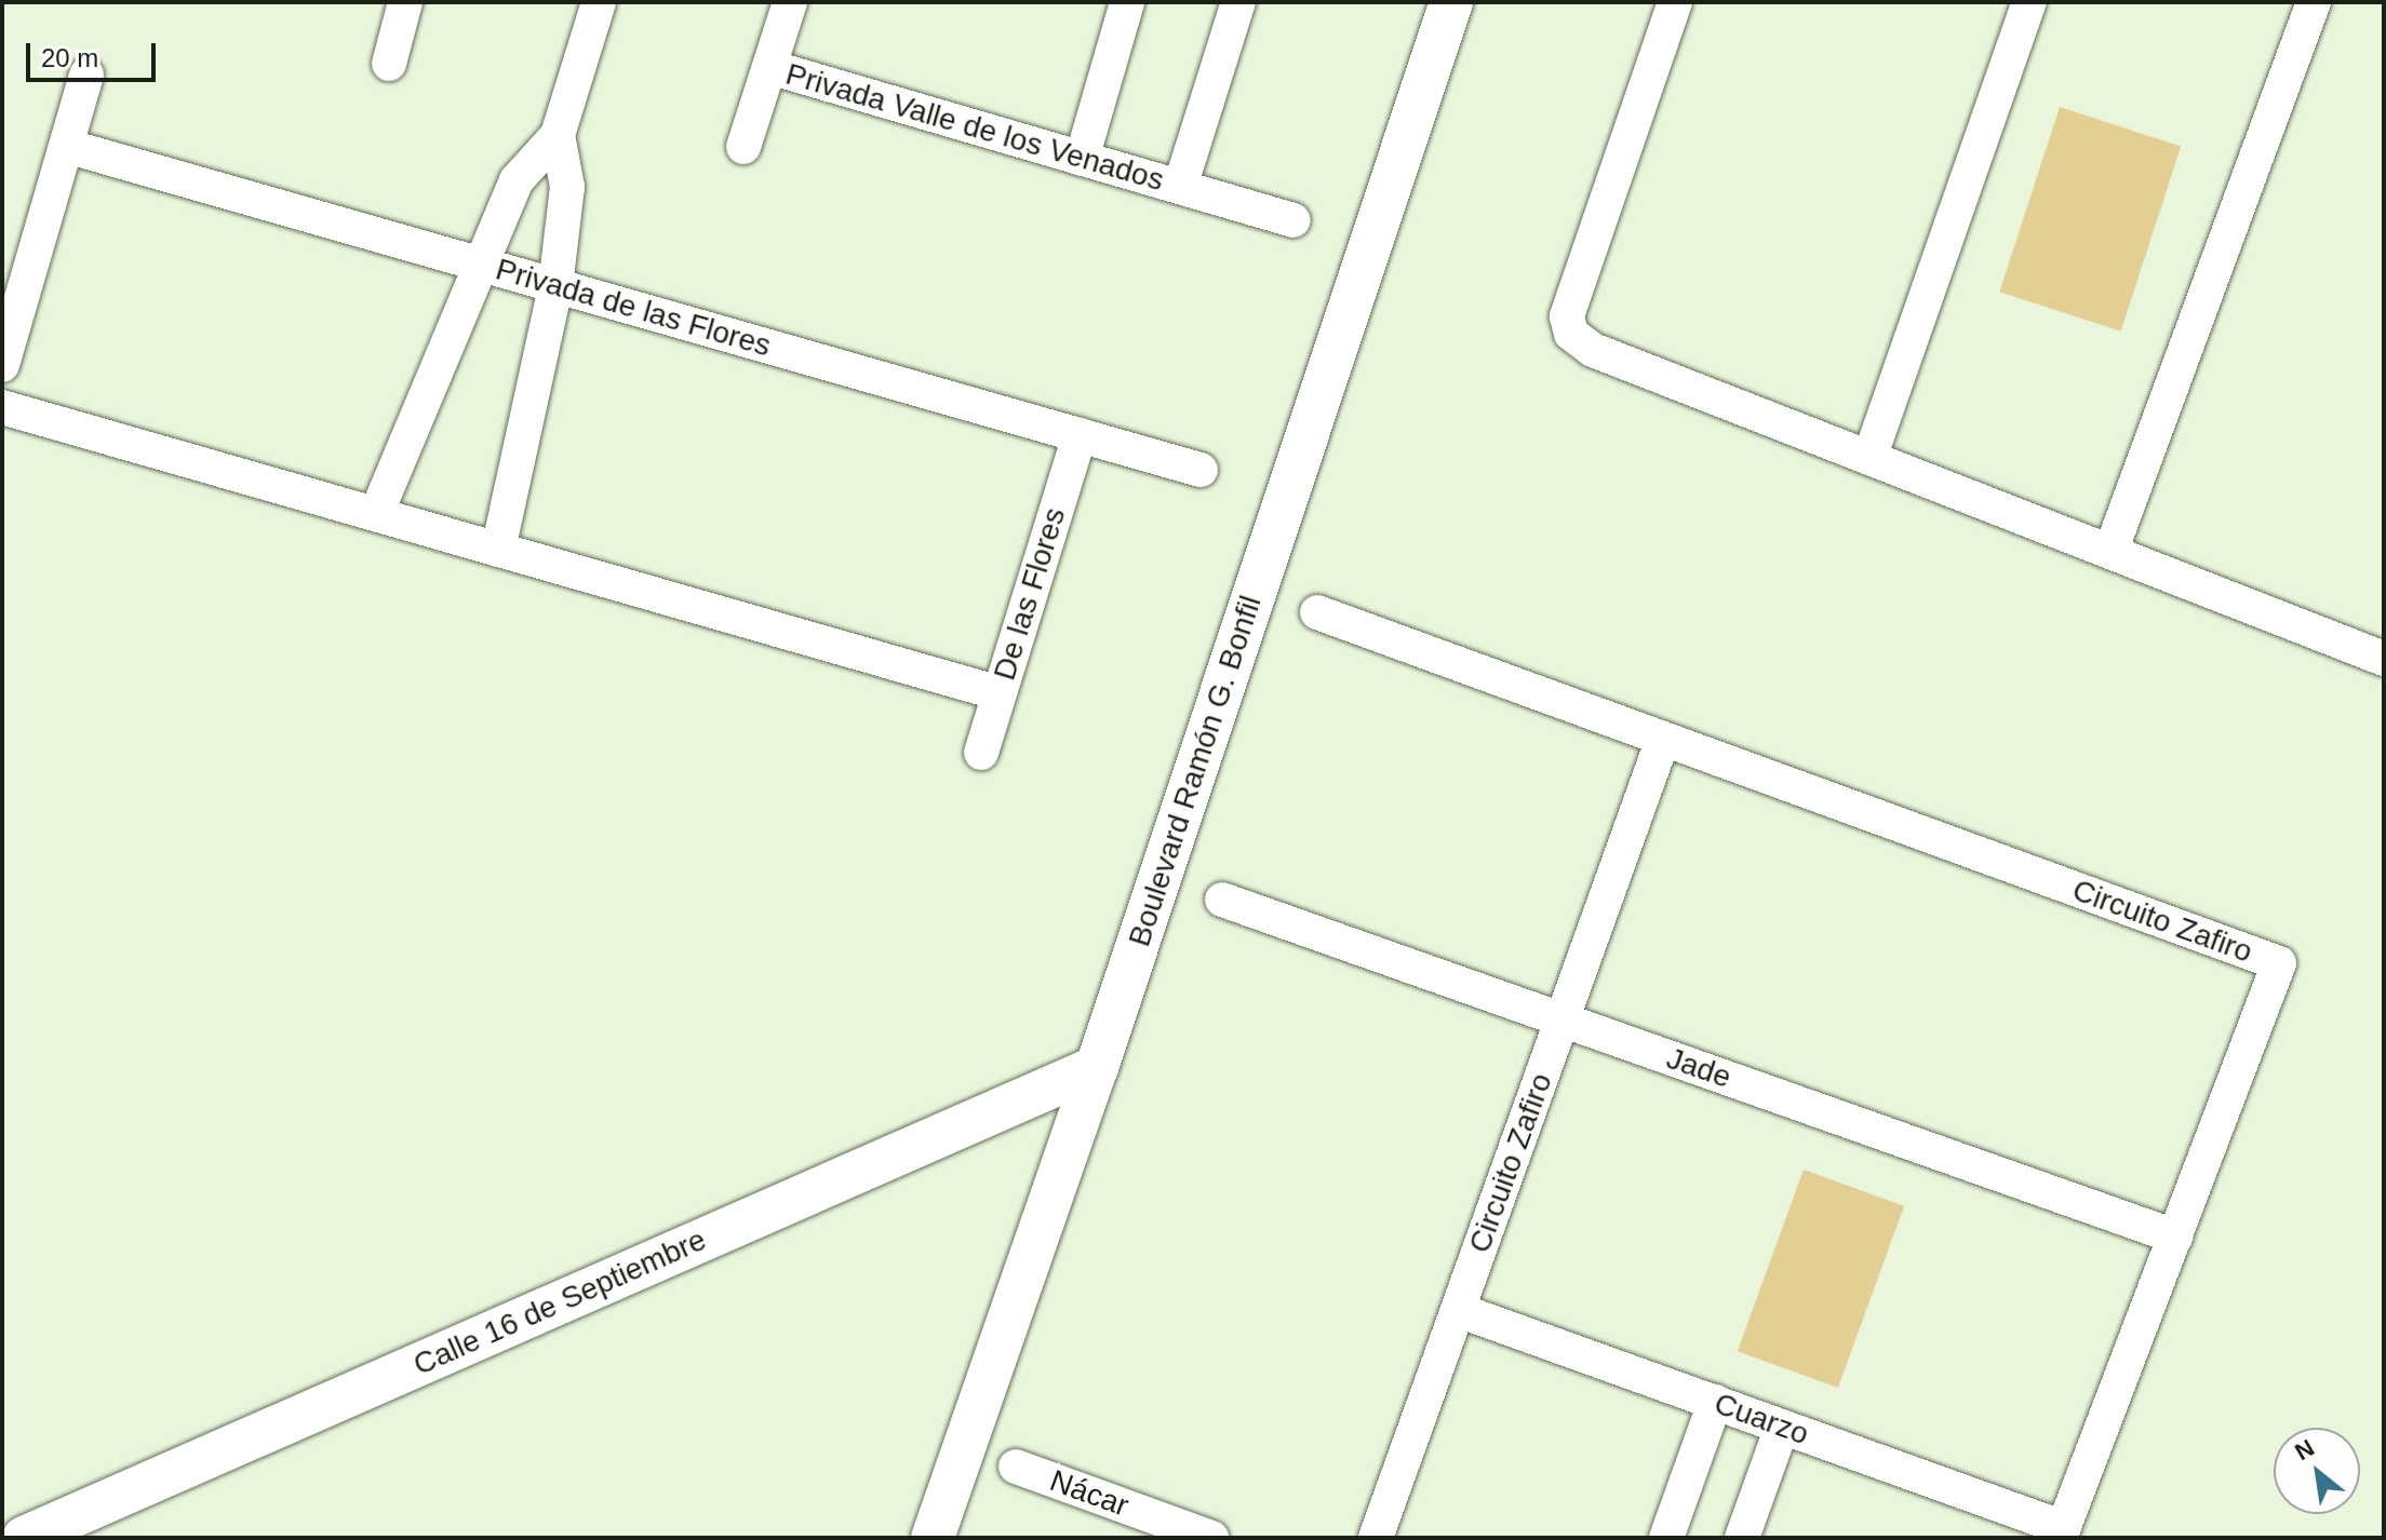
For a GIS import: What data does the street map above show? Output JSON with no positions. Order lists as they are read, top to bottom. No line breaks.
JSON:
{"streets":{"street":["Privada Valle de los Venados","Privada de las Flores","De las Flores","Boulevard Ramón G. Bonfil","Circuito Zafiro","Jade","Calle 16 de Septiembre","Cuarzo","Nácar"]},"crossings":[["Privada de las Flores","De las Flores"],["Boulevard Ramón G. Bonfil","Calle 16 de Septiembre"],["Circuito Zafiro","Jade"],["Circuito Zafiro","Cuarzo"]],"scale_bar":"20 m","north":"top left"}
